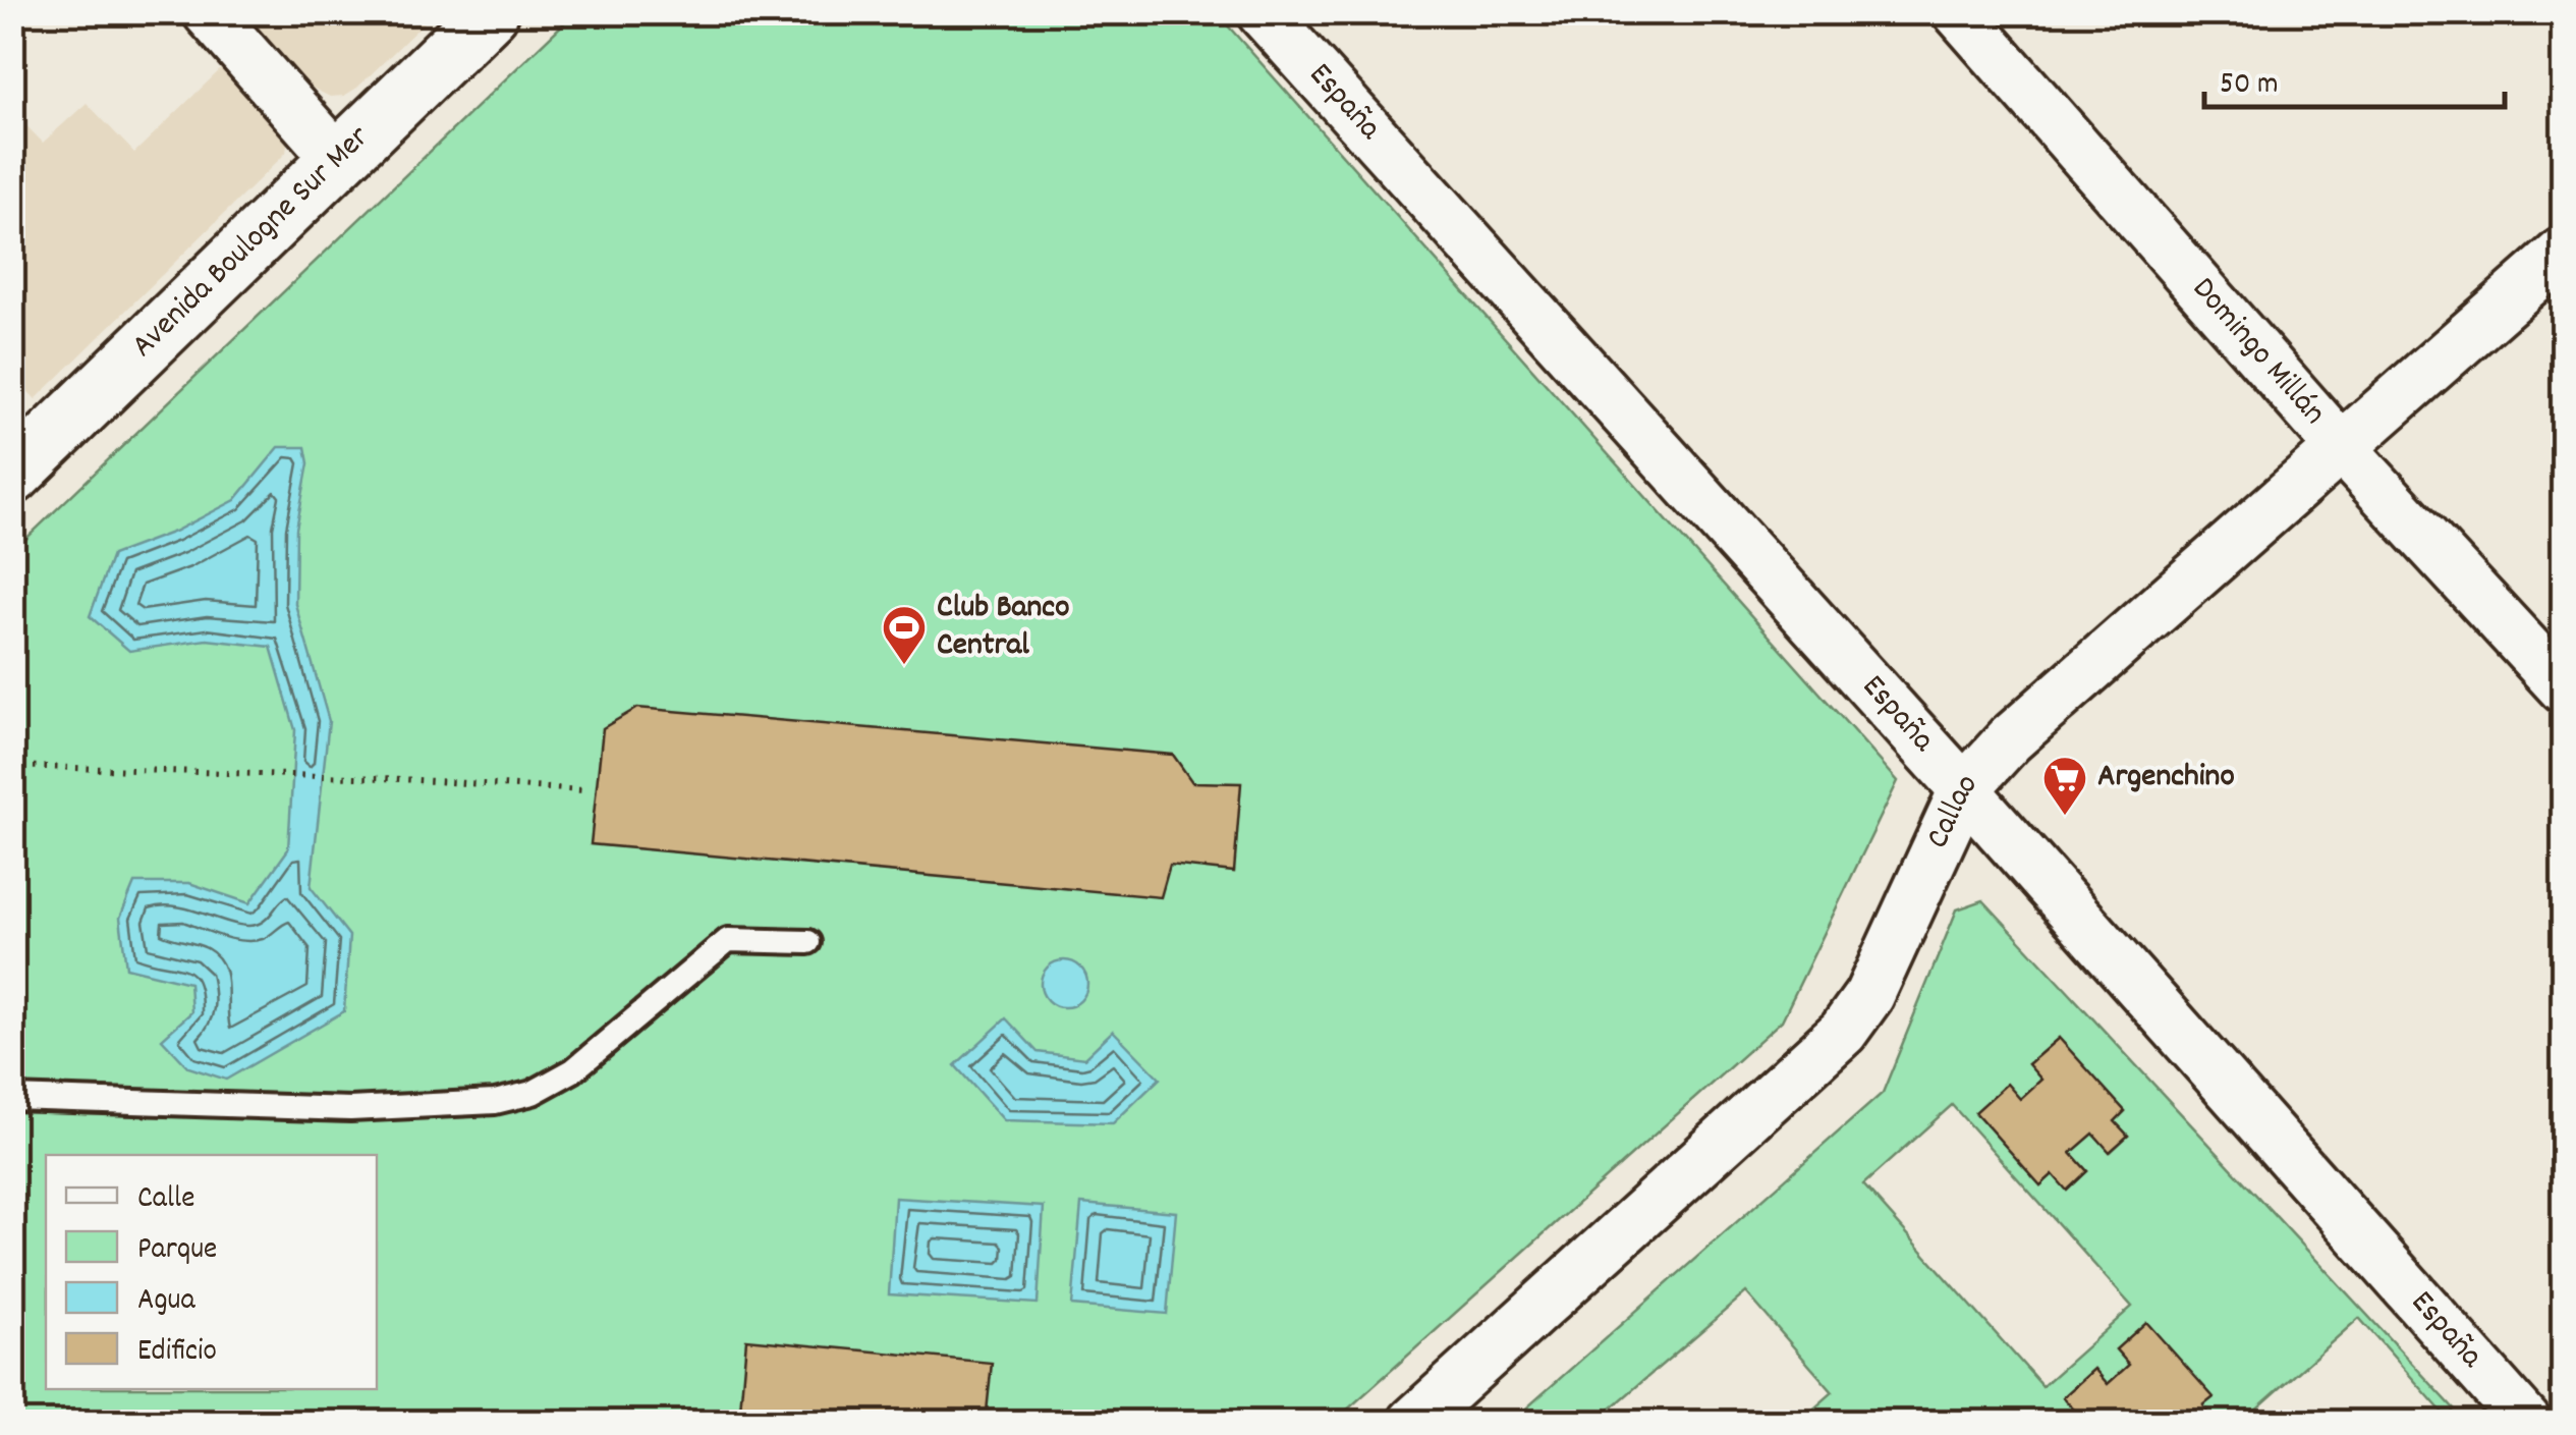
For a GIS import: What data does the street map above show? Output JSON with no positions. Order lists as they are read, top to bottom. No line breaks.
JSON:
{"streets":{"main road":["Avenida Boulogne Sur Mer"],"street":["España","Domingo Millán","Callao"]},"crossings":[["España","Callao"],["Domingo Millán","Callao"]],"places":{"sports":["Club Banco Central"],"supermarket":["Argenchino"]},"legend":["Calle","Parque","Agua","Edificio"],"scale_bar":"50 m"}
